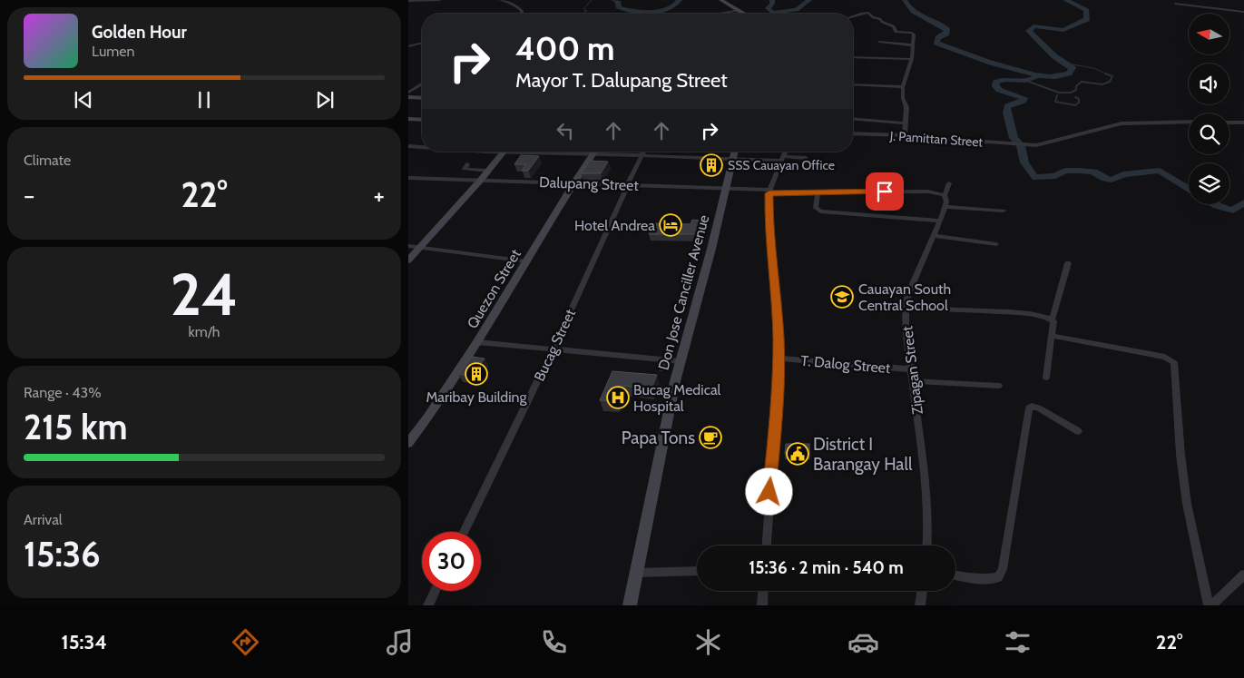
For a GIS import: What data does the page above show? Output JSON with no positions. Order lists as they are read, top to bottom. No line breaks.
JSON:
{"streets":{"main road":["Quezon Street","Don Jose Canciller Avenue"],"street":["J. Pamittan Street","Dalupang Street","Bucag Street","T. Dalog Street","Zipagan Street"]},"crossings":[["Dalupang Street","Quezon Street"],["Dalupang Street","Don Jose Canciller Avenue"],["Dalupang Street","Bucag Street"],["Dalupang Street","Zipagan Street"],["T. Dalog Street","Zipagan Street"]],"places":{"building":["SSS Cauayan Office","Maribay Building"],"hotel":["Hotel Andrea"],"school or university":["Cauayan South Central School"],"hospital":["Bucag Medical Hospital"],"cafe":["Papa Tons"],"public building":["District I Barangay Hall"]},"north":"left","page":{"song":["Golden Hour","Lumen"],"turn":["400 m","Mayor T. Dalupang Street"],"tile":["Climate",["24","km/h"],["Range · 43%","215 km"],["Arrival","15:36"]],"heat":["−","22°","+"],"limit":"30","trip":"15:36 · 2 min · 540 m","tabs":["15:34","22°"]}}
